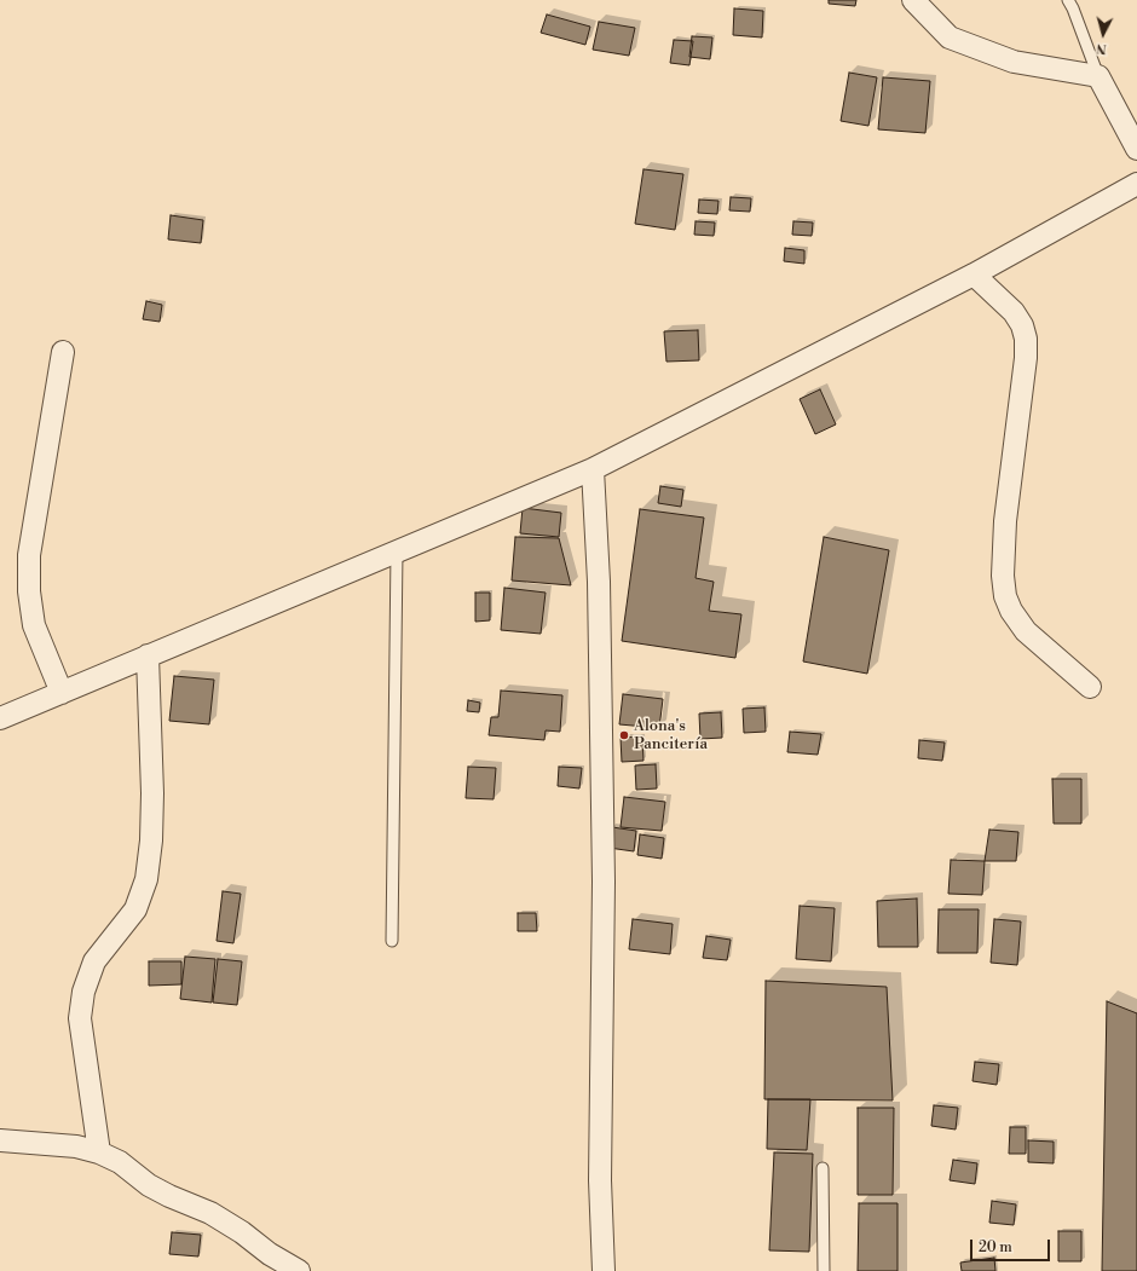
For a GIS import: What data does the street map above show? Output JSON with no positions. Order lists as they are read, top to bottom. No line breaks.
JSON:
{"places":["Alona's Pancitería"],"scale_bar":"20 m","north":"bottom"}
